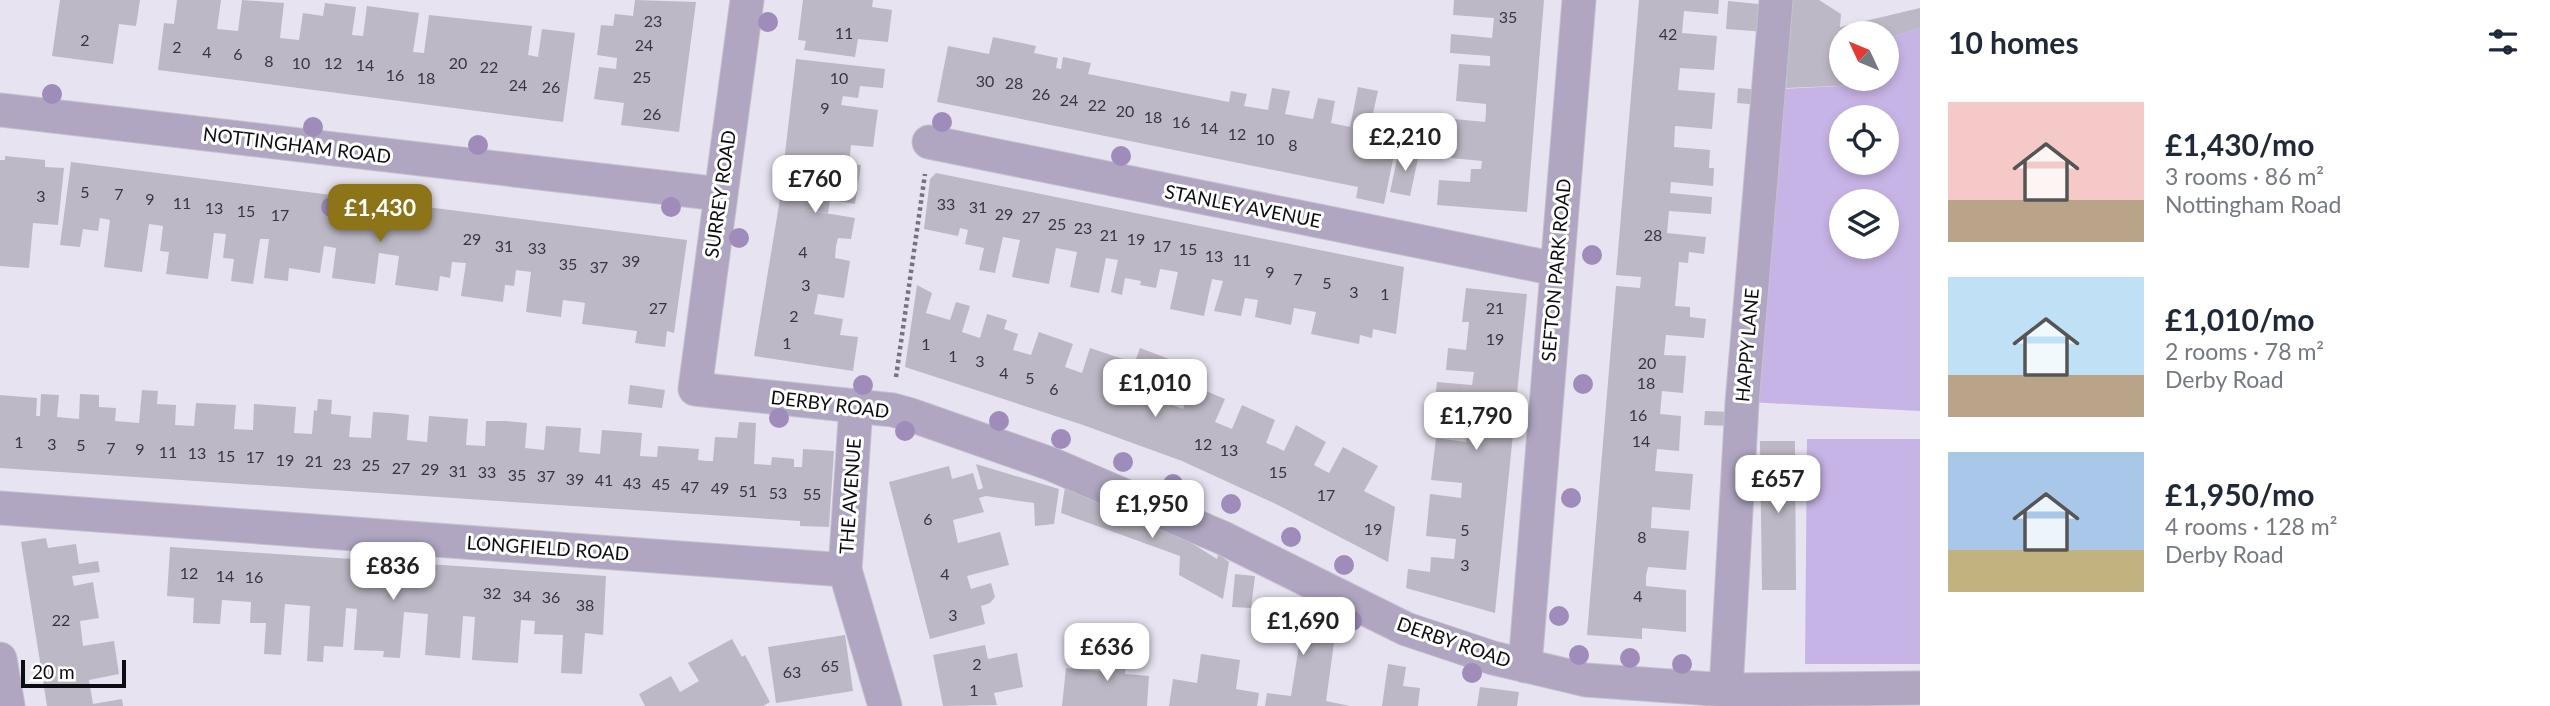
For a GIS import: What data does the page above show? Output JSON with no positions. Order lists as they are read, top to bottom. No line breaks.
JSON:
{"streets":{"street":["NOTTINGHAM ROAD","SURREY ROAD","STANLEY AVENUE","SEFTON PARK ROAD","HAPPY LANE","DERBY ROAD","THE AVENUE","LONGFIELD ROAD"]},"crossings":[["NOTTINGHAM ROAD","SURREY ROAD"],["SURREY ROAD","DERBY ROAD"],["STANLEY AVENUE","SEFTON PARK ROAD"],["SEFTON PARK ROAD","DERBY ROAD"],["HAPPY LANE","DERBY ROAD"],["DERBY ROAD","THE AVENUE"],["THE AVENUE","LONGFIELD ROAD"]],"house_numbers":["35","23","11","42","2","24","2","4","6","8","10","12","20","14","22","16","25","18","10","30","28","24","26","26","24","22","9","20","26","18","16","14","12","10","8","5","7","3","9","11","33","31","13","15","29","17","27","25","23","21","28","29","19","31","17","33","15","4","13","11","39","35","37","9","7","5","3","3","1","27","21","2","19","1","1","1","3","20","4","5","18","6","16","14","1","3","12","5","7","9","13","11","13","15","17","19","21","23","25","27","29","31","33","15","35","37","39","41","43","45","47","49","51","53","55","17","6","19","5","8","3","12","4","14","16","32","34","4","36","38","3","22","2","65","63","1"],"scale_bar":"20 m","north":"top left","page":{"heading":"10 homes","list":[{"name":"£1,430/mo","note":"3 rooms · 86 m² · Nottingham Road"},{"name":"£1,010/mo","note":"2 rooms · 78 m² · Derby Road"},{"name":"£1,950/mo","note":"4 rooms · 128 m² · Derby Road"}],"price":["£2,210","£760","£1,430","£1,010","£1,790","£657","£1,950","£836","£1,690","£636"],"scale":"20 m"}}
